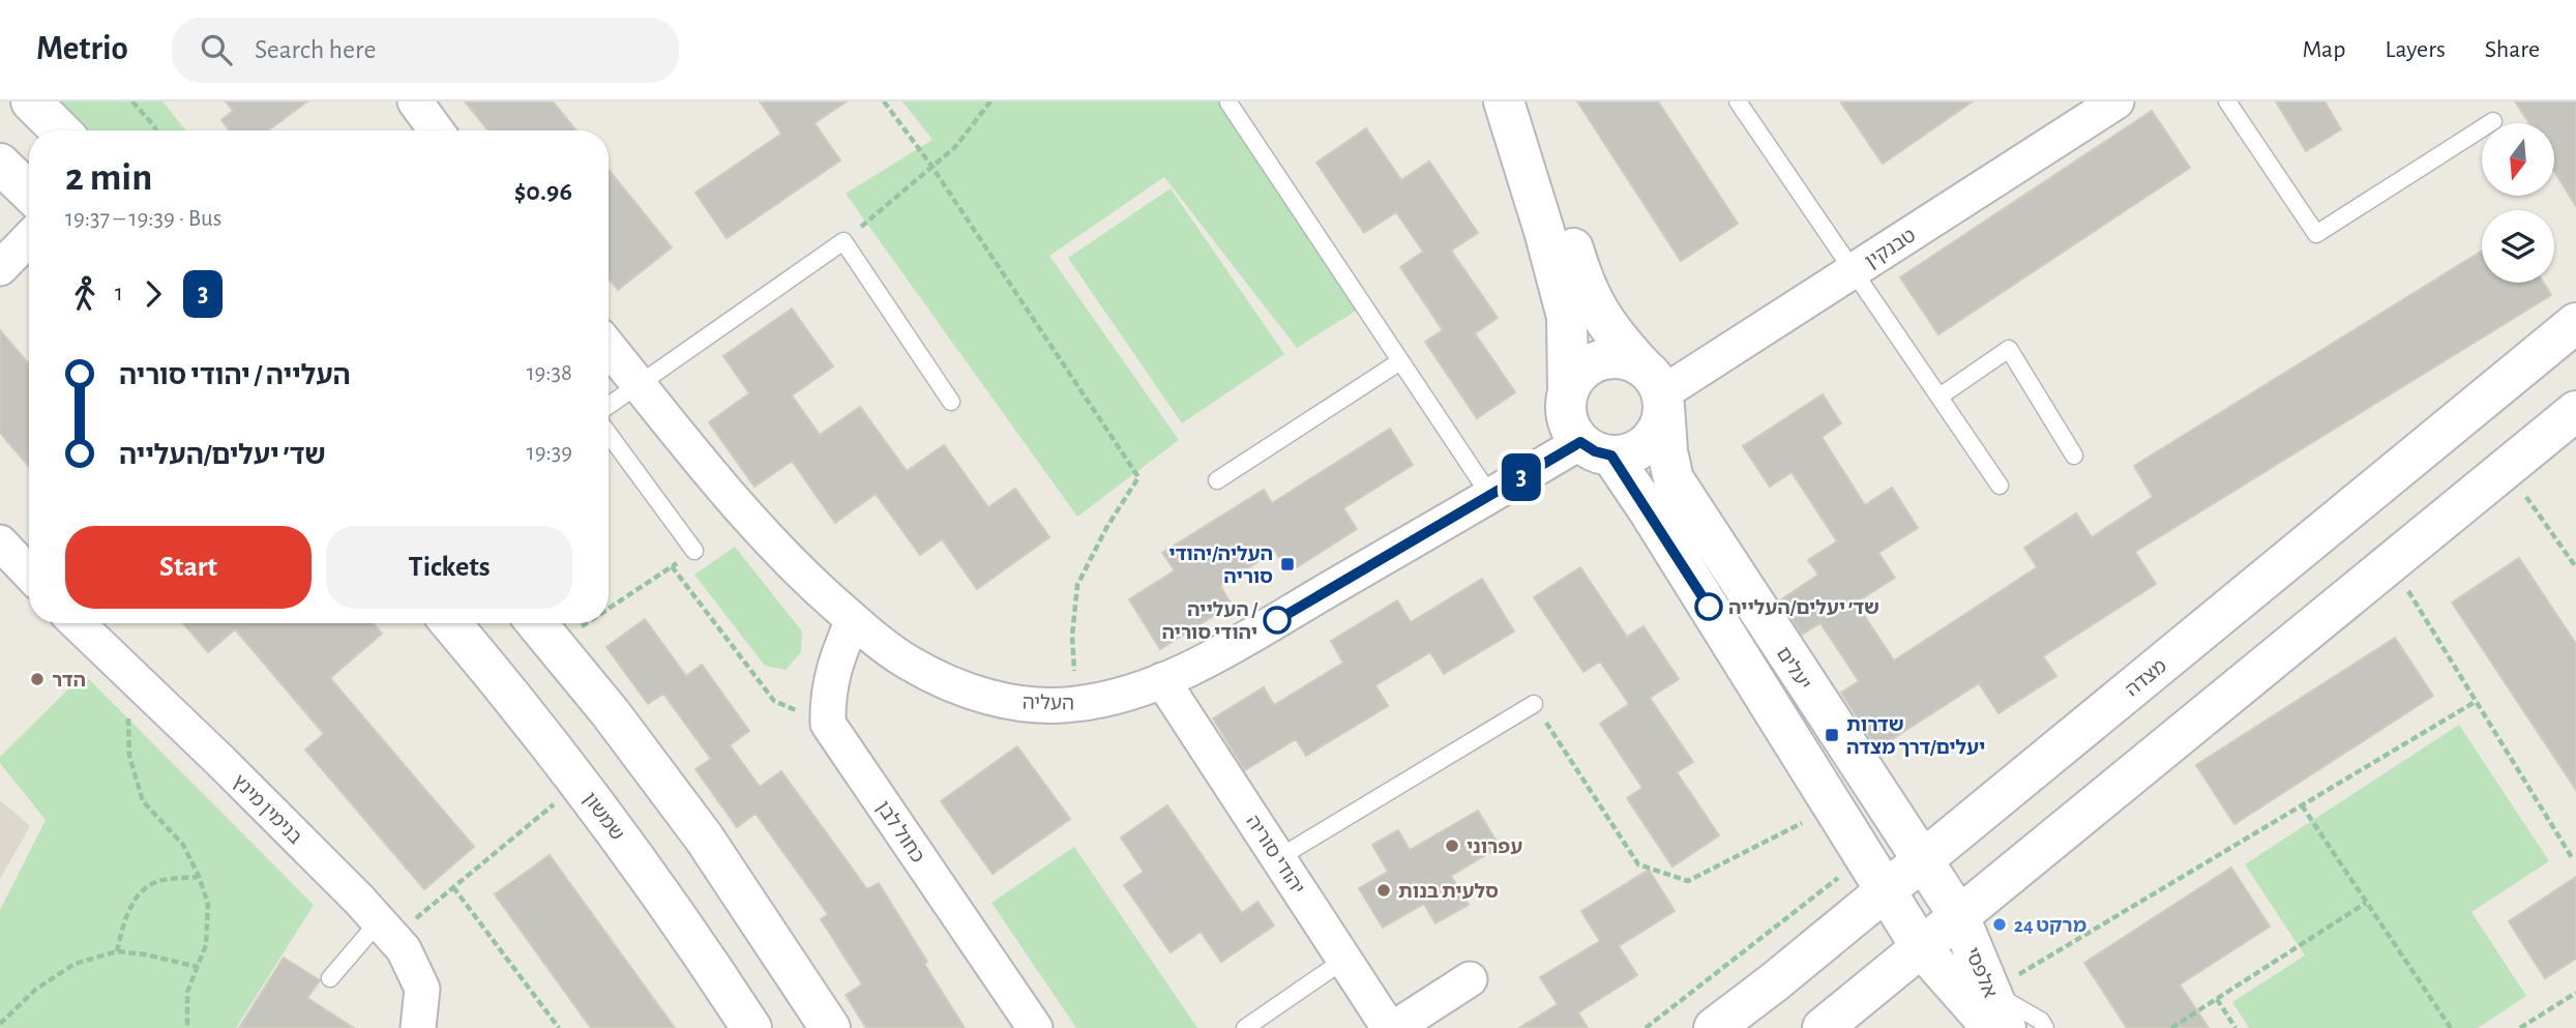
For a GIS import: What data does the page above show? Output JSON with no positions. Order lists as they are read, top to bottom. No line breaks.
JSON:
{"streets":{"main road":["יעלים","מצדה","שמשון","אלפסי"],"street":["טבנקין","העליה","בנימין מינץ","כחול לבן","יהודי סוריה"]},"crossings":[["טבנקין","יעלים"],["טבנקין","העליה"],["יעלים","מצדה"],["יעלים","העליה"],["יעלים","אלפסי"],["העליה","יהודי סוריה"]],"places":{"transit":["העליה/יהודי סוריה","שדרות יעלים/דרך מצדה"],"other":["שד׳ יעלים/העלייה","העלייה / יהודי סוריה","הדר","עפרוני","סלעית בנות","מרקט 24"]},"lines":["bus line 3"],"north":"bottom","page":{"header":"Metrio","search":"Search here","nav":["Map","Layers","Share"],"on_map":"3","heading":["2 min","19:37 – 19:39 · Bus","$0.96"],"legs":["1","3"],"list":[{"name":"העלייה / יהודי סוריה","value":"19:38"},{"name":"שד׳ יעלים/העלייה","value":"19:39"}],"buttons":["Start","Tickets"]}}
